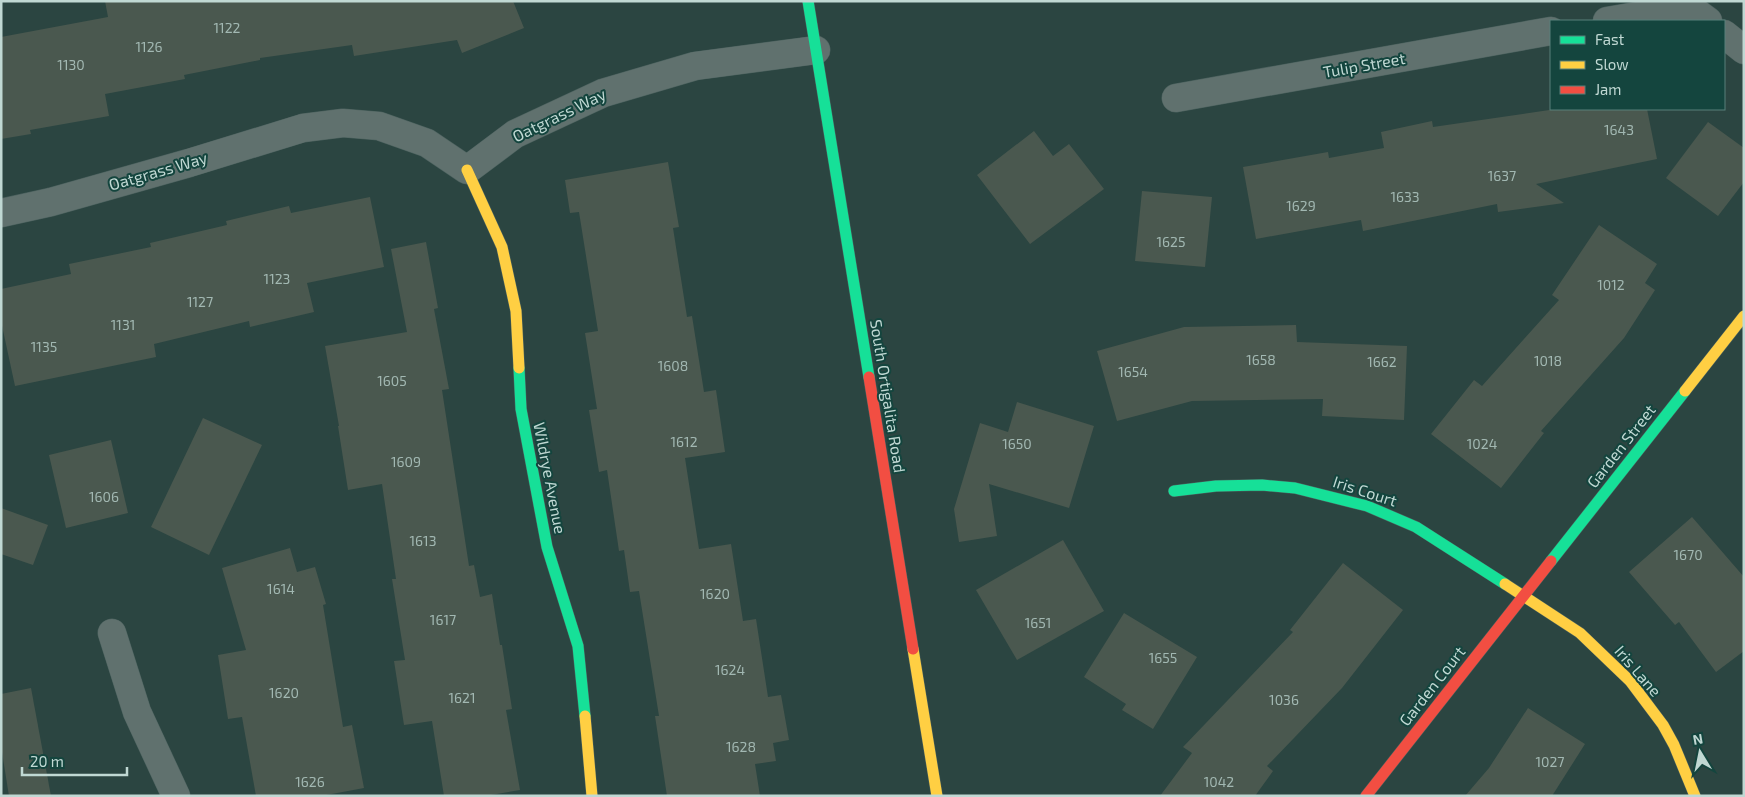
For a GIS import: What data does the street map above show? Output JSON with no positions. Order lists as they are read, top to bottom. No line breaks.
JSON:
{"streets":{"street":["Tulip Street","Oatgrass Way","South Ortigalita Road","Garden Street","Wildrye Avenue","Iris Court","Iris Lane","Garden Court"]},"crossings":[["Oatgrass Way","South Ortigalita Road"],["Oatgrass Way","Wildrye Avenue"],["Garden Street","Iris Court"],["Garden Street","Iris Lane"],["Garden Street","Garden Court"],["Iris Court","Iris Lane"],["Iris Court","Garden Court"],["Iris Lane","Garden Court"]],"house_numbers":["1122","1126","1130","1643","1637","1633","1629","1625","1123","1012","1127","1131","1135","1658","1018","1662","1608","1654","1605","1612","1650","1024","1609","1606","1613","1670","1614","1620","1617","1651","1655","1624","1620","1621","1036","1628","1027","1626","1042"],"legend":["Fast","Slow","Jam"],"scale_bar":"20 m","north":"top"}
